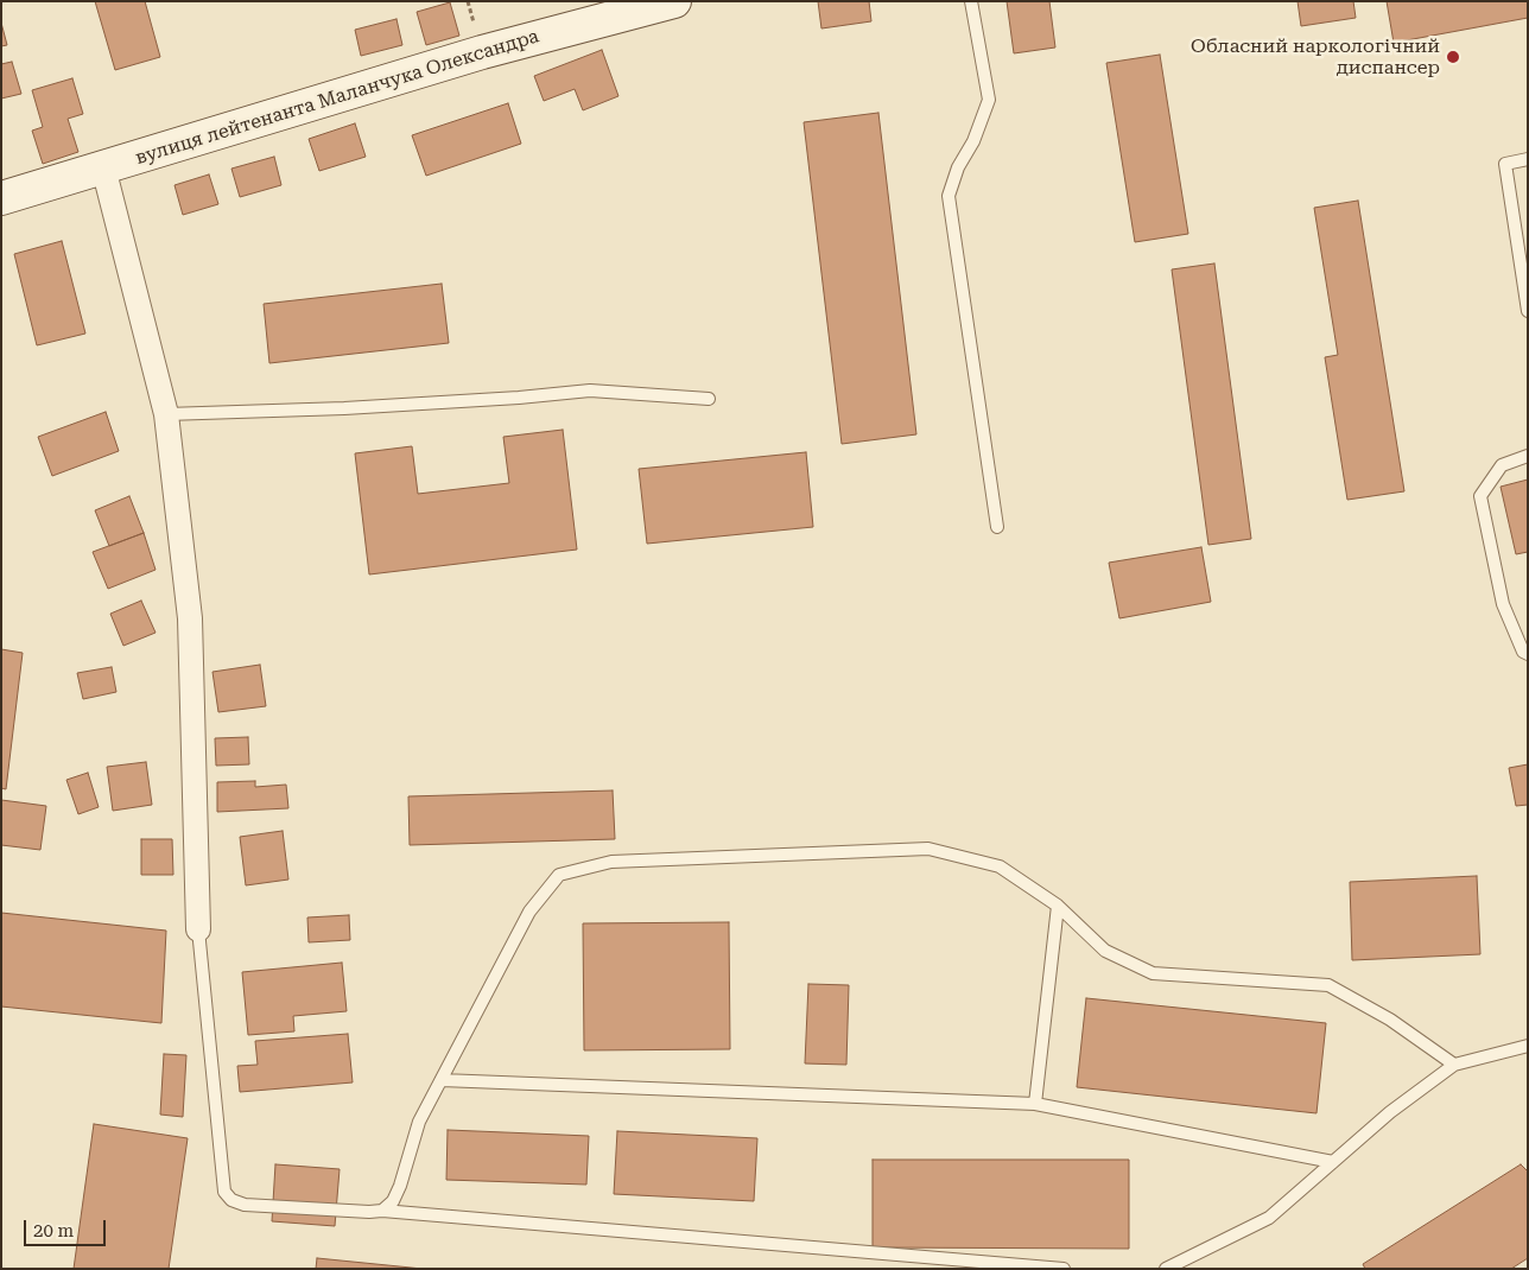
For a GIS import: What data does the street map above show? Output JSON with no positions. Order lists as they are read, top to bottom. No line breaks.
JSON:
{"streets":{"street":["вулиця лейтенанта Маланчука Олександра"]},"places":["Обласний наркологічний диспансер"],"scale_bar":"20 m"}
